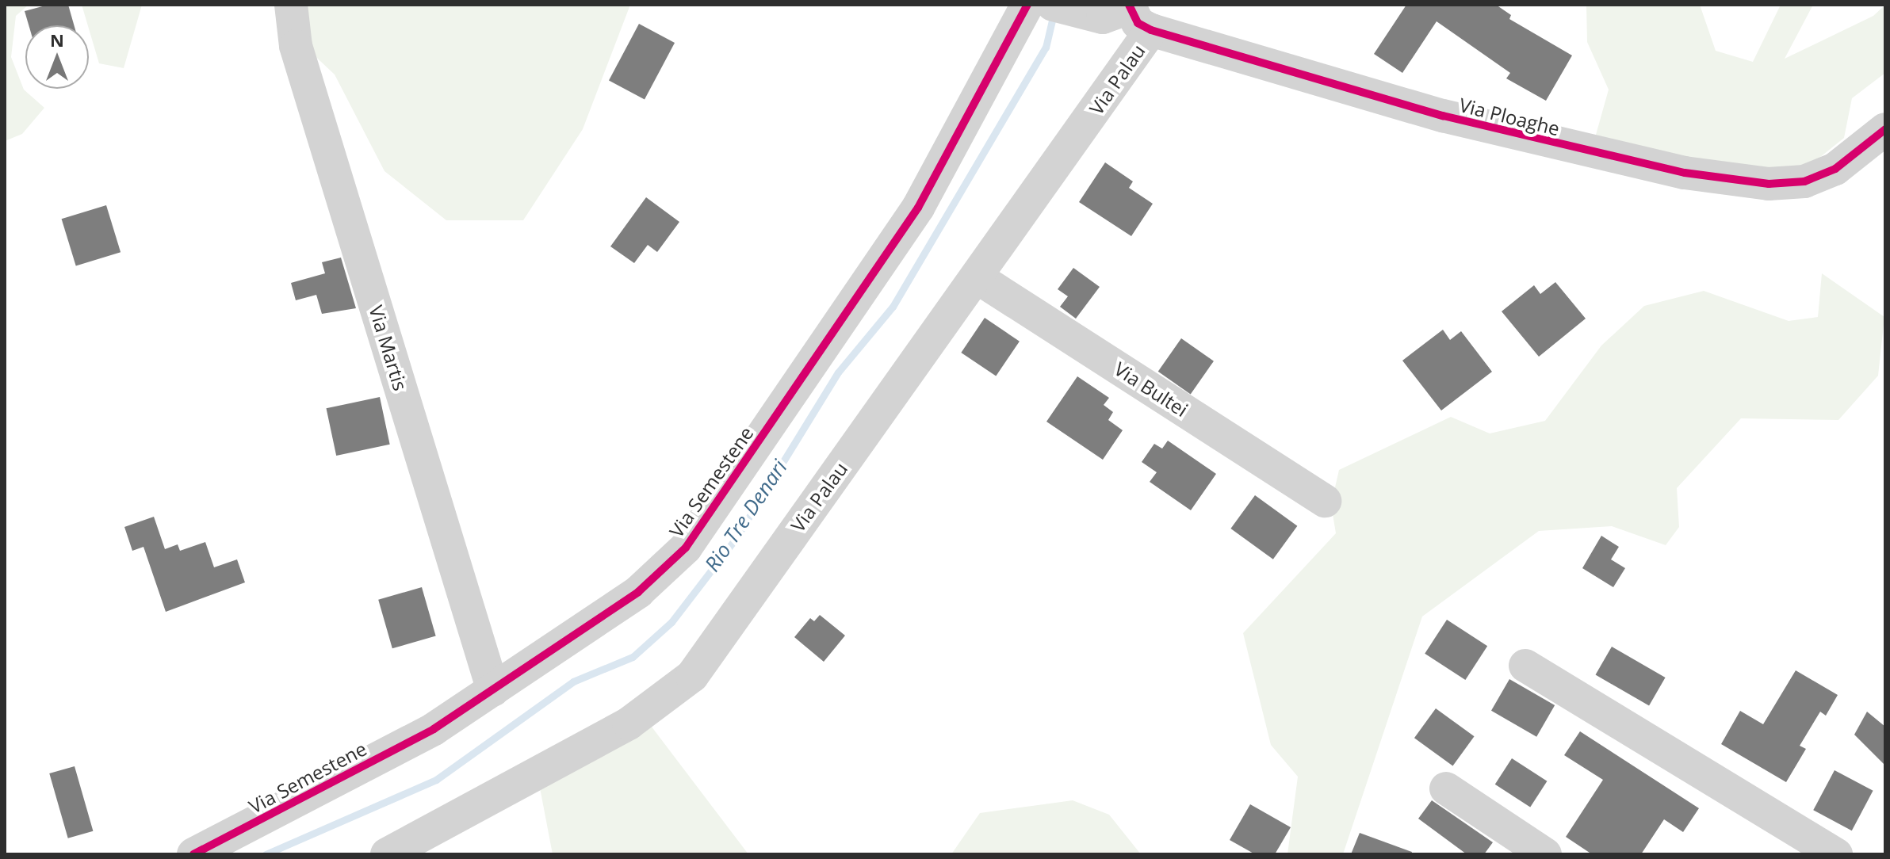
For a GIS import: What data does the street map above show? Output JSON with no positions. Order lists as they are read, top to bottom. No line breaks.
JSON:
{"streets":{"street":["Via Palau","Via Ploaghe","Via Martis","Via Bultei","Via Semestene"]},"crossings":[["Via Palau","Via Ploaghe"],["Via Palau","Via Bultei"],["Via Martis","Via Semestene"]],"water":["Rio Tre Denari"],"north":"top"}
